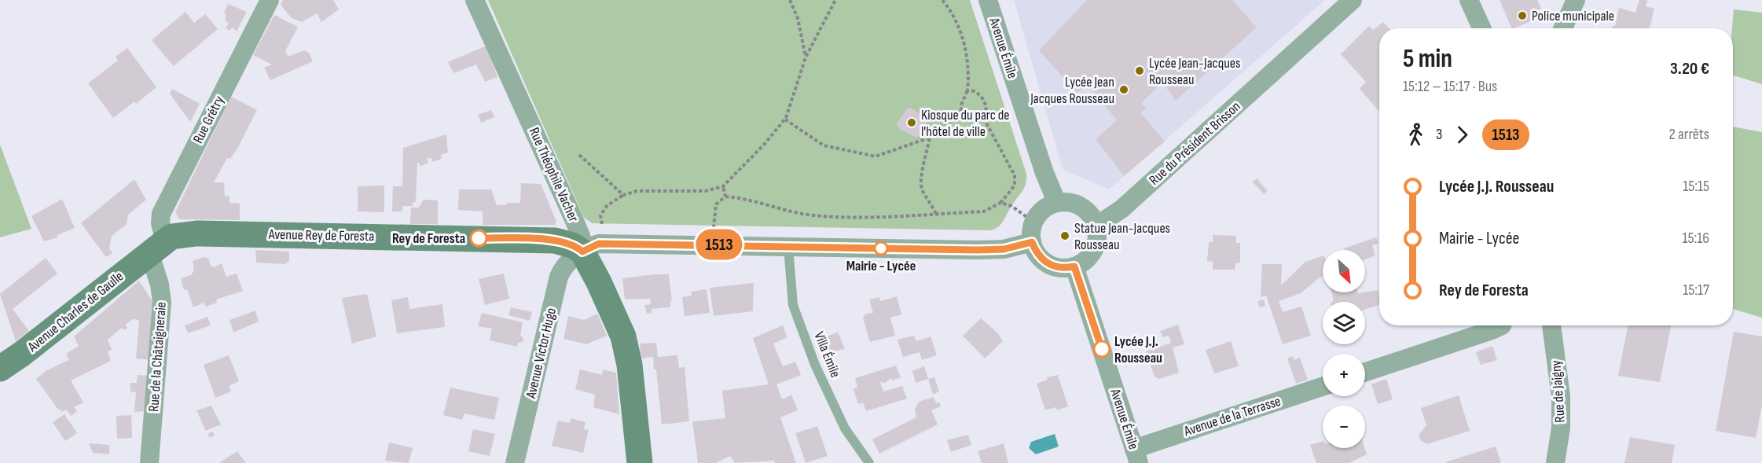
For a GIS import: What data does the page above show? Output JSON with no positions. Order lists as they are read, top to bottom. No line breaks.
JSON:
{"streets":{"main road":["Rue Théophile Vacher","Avenue Rey de Foresta","Avenue Charles de Gaulle"],"street":["Avenue Émile","Rue Grétry","Rue du Président Brisson","Avenue Victor Hugo","Rue de la Châtaigneraie","Rue de Jaigny","Avenue de la Terrasse"],"lane":["Villa Émile"]},"crossings":[["Avenue Émile","Rue du Président Brisson"],["Avenue Émile","Avenue de la Terrasse"],["Rue Grétry","Avenue Rey de Foresta"],["Rue Grétry","Avenue Charles de Gaulle"],["Rue Grétry","Rue de la Châtaigneraie"],["Rue Théophile Vacher","Avenue Rey de Foresta"],["Rue Théophile Vacher","Avenue Victor Hugo"],["Avenue Rey de Foresta","Avenue Charles de Gaulle"],["Avenue Rey de Foresta","Avenue Victor Hugo"],["Avenue Rey de Foresta","Rue de la Châtaigneraie"],["Avenue Charles de Gaulle","Rue de la Châtaigneraie"]],"places":["Police municipale","Lycée Jean-Jacques Rousseau","Lycée Jean Jacques Rousseau","Kiosque du parc de l'hôtel de ville","Statue Jean-Jacques Rousseau","Rey de Foresta","Mairie - Lycée","Lycée J.J. Rousseau"],"lines":["bus line 1513"],"north":"bottom right","page":{"on_map":"1513","heading":["5 min","15:12 – 15:17 · Bus","3.20 €"],"legs":["3","1513","2 arrêts"],"list":[{"name":"Lycée J.J. Rousseau","value":"15:15"},{"name":"Mairie - Lycée","value":"15:16"},{"name":"Rey de Foresta","value":"15:17"}],"map_buttons":["+","−"]}}
